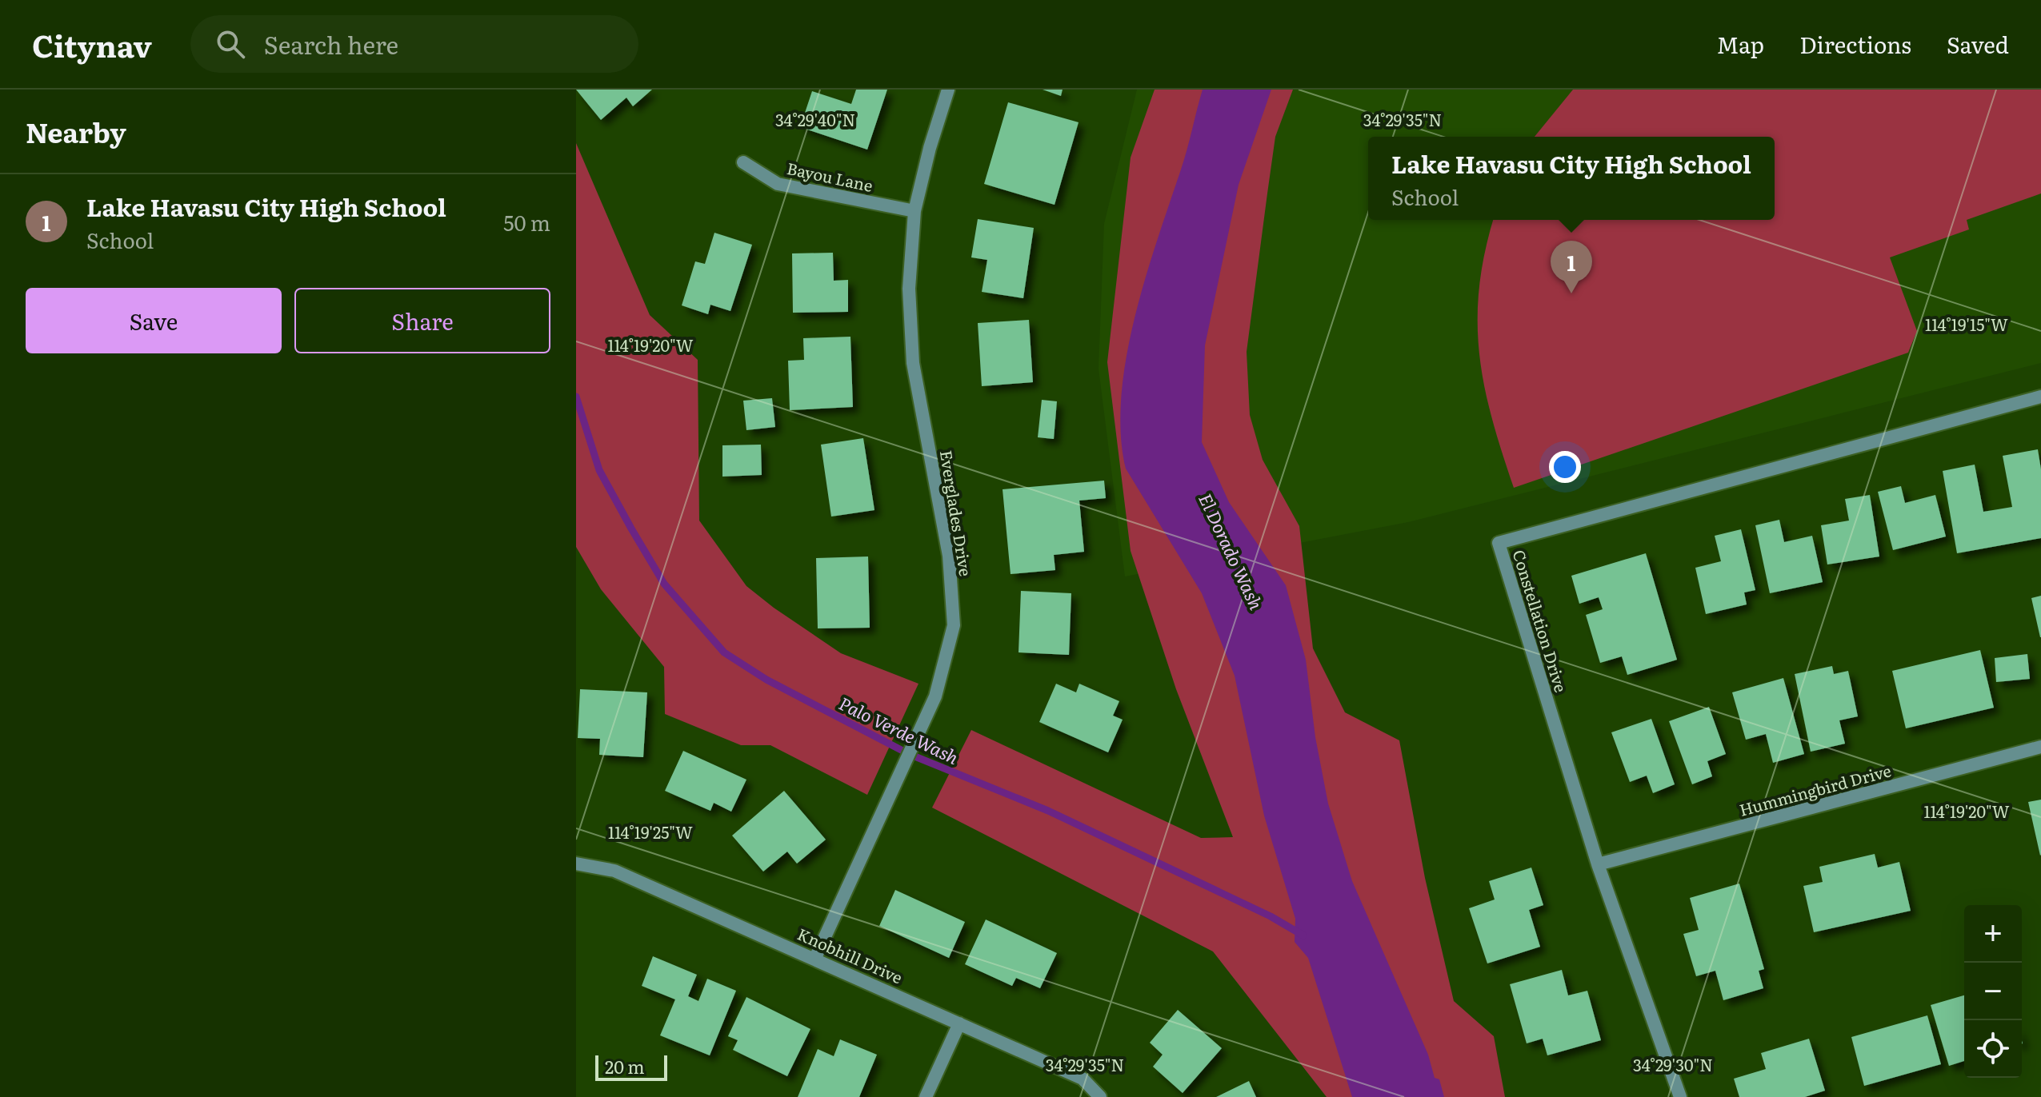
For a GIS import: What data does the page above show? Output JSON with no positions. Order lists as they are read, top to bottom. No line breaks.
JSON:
{"streets":{"street":["Bayou Lane","Everglades Drive","Constellation Drive","Hummingbird Drive","Knobhill Drive"]},"crossings":[["Bayou Lane","Everglades Drive"],["Everglades Drive","Knobhill Drive"],["Constellation Drive","Hummingbird Drive"]],"water":["El Dorado Wash","Palo Verde Wash"],"scale_bar":"20 m","page":{"header":"Citynav","search":"Search here","nav":["Map","Directions","Saved"],"heading":"Nearby","popup":["Lake Havasu City High School","School"],"list":[{"mark":"1","name":"Lake Havasu City High School","note":"School","value":"50 m"}],"pins":"1","buttons":["Save","Share"],"map_buttons":["+","−"],"scale":"20 m"},"coordinates":["34°29'40\"N","34°29'35\"N","114°19'15\"W","114°19'20\"W","114°19'25\"W","34°29'30\"N"]}
